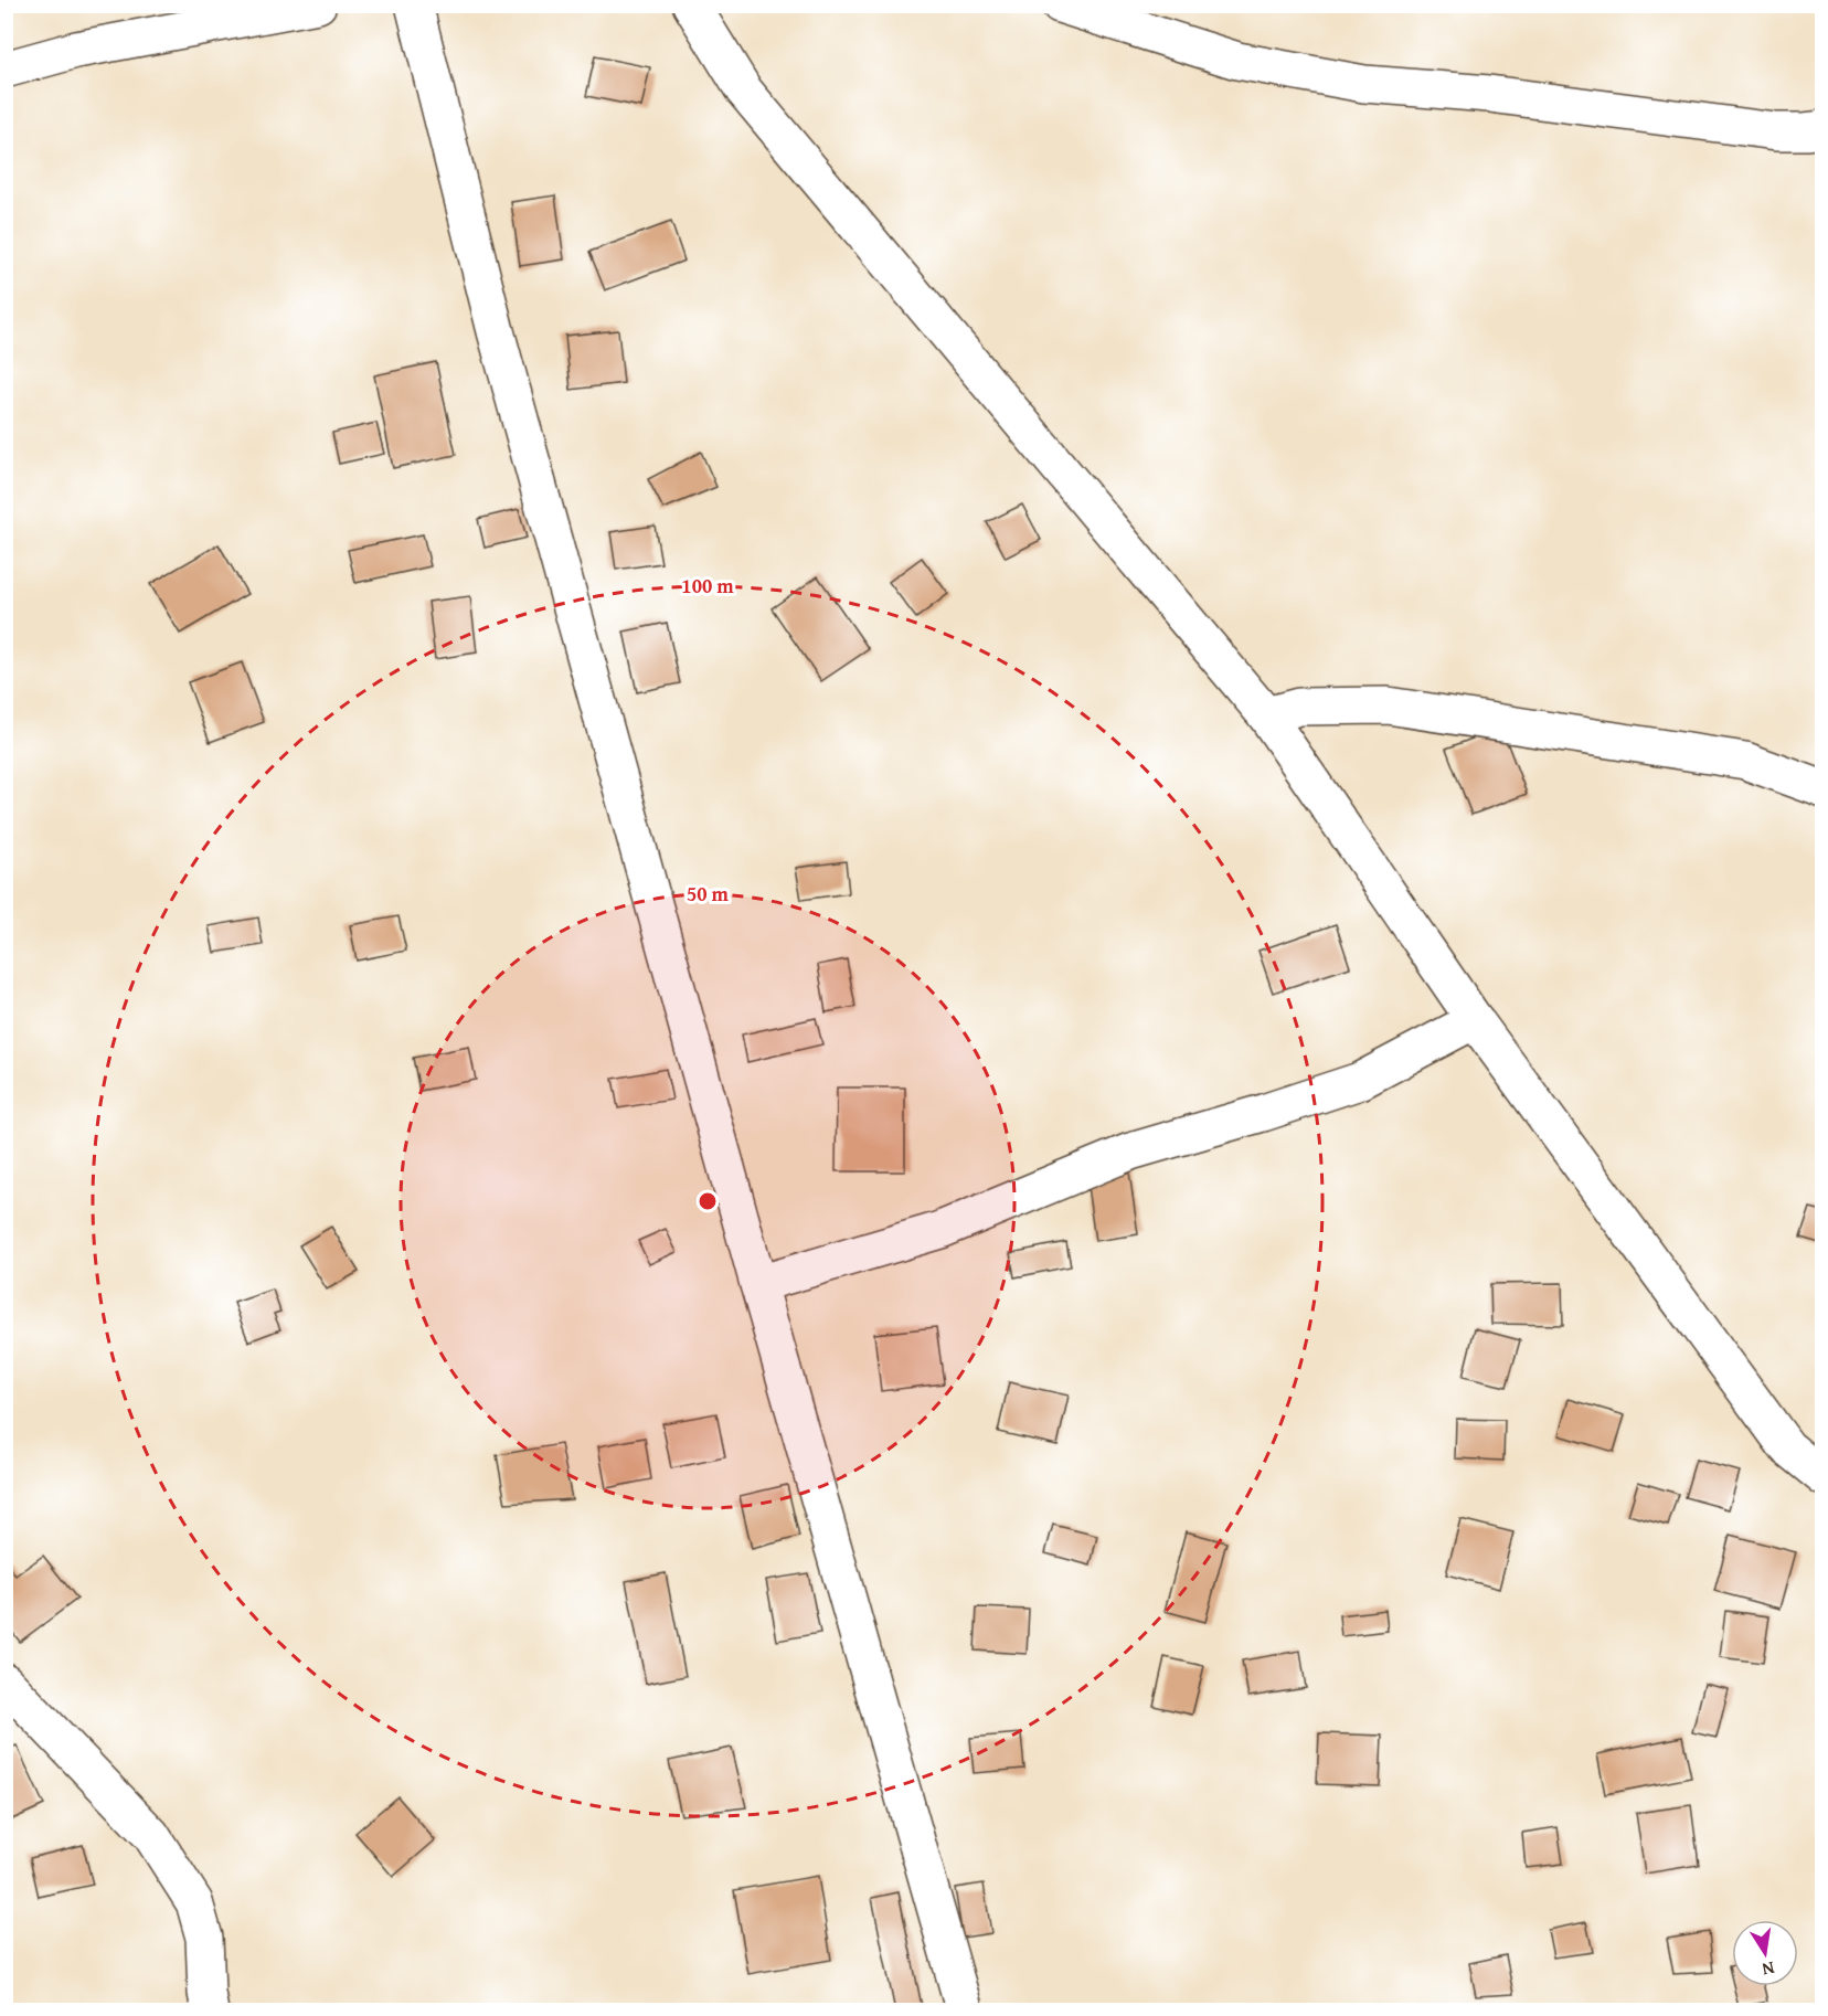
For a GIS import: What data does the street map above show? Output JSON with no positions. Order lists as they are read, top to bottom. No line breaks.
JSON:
{"north":"bottom","rings":["100 m","50 m"]}
